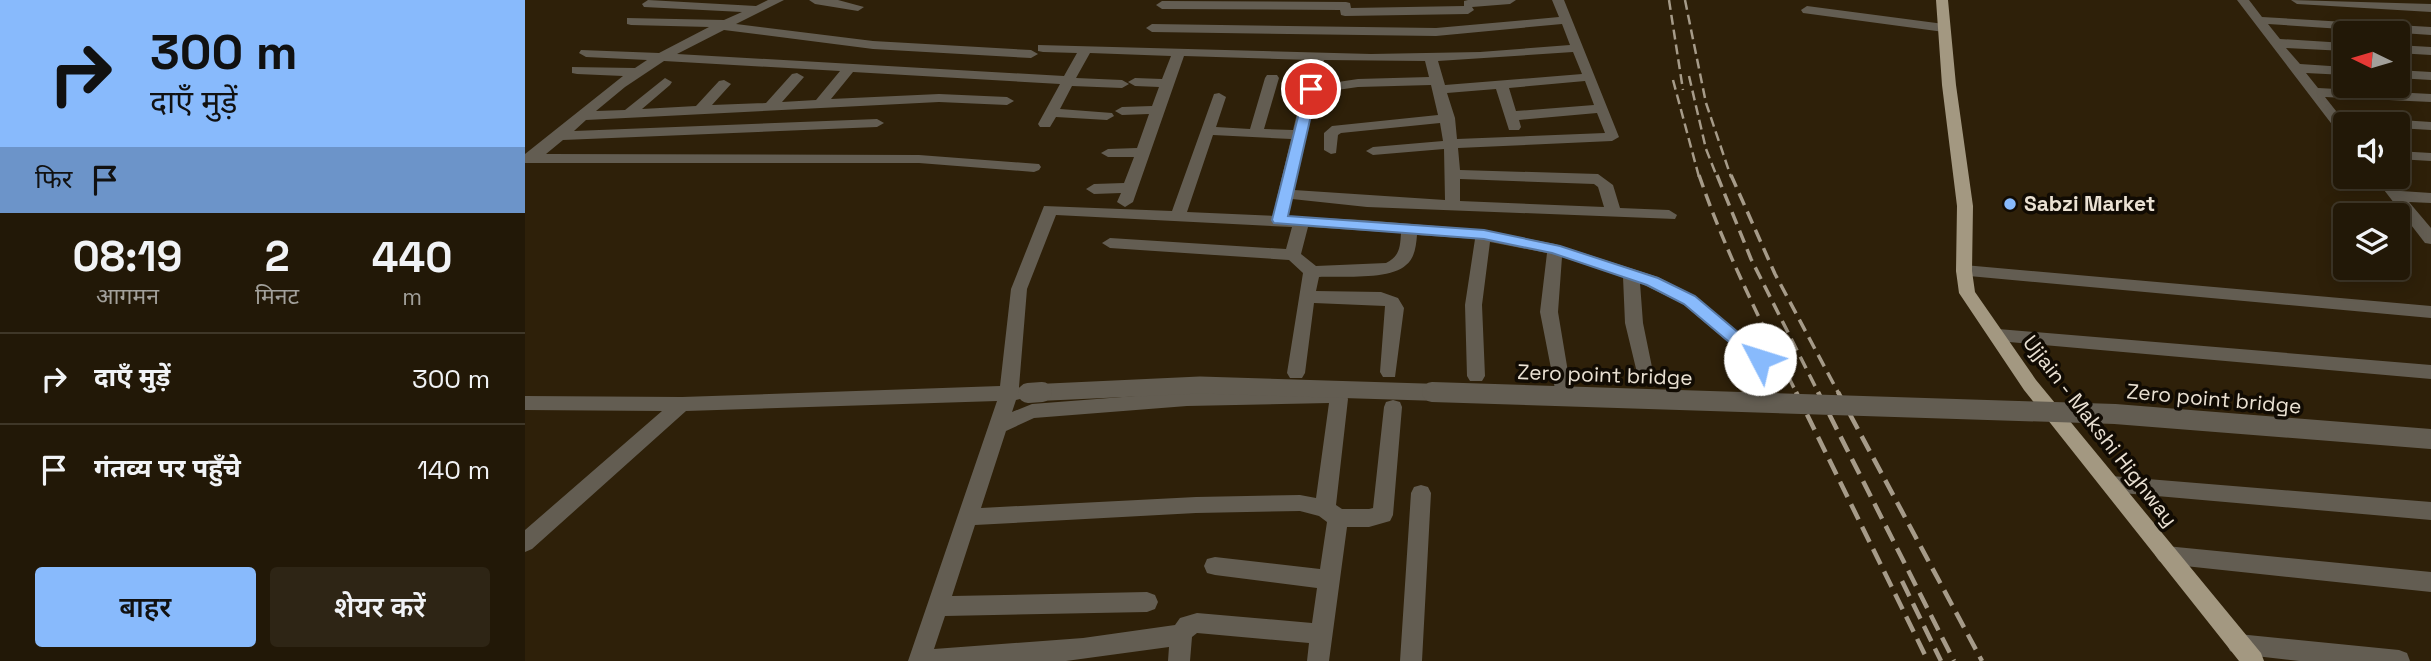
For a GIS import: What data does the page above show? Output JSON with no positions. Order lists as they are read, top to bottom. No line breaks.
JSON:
{"streets":{"main road":["Ujjain - Makshi Highway"],"street":["Zero point bridge"]},"places":["Sabzi Market"],"north":"left","page":{"turn":["300 m","दाएँ मुड़ें"],"then":"फिर","eta":["08:19","आगमन","2","मिनट","440","m"],"list":[{"name":"दाएँ मुड़ें","value":"300 m"},{"name":"गंतव्य पर पहुँचे","value":"140 m"}],"buttons":["बाहर","शेयर करें"]}}
